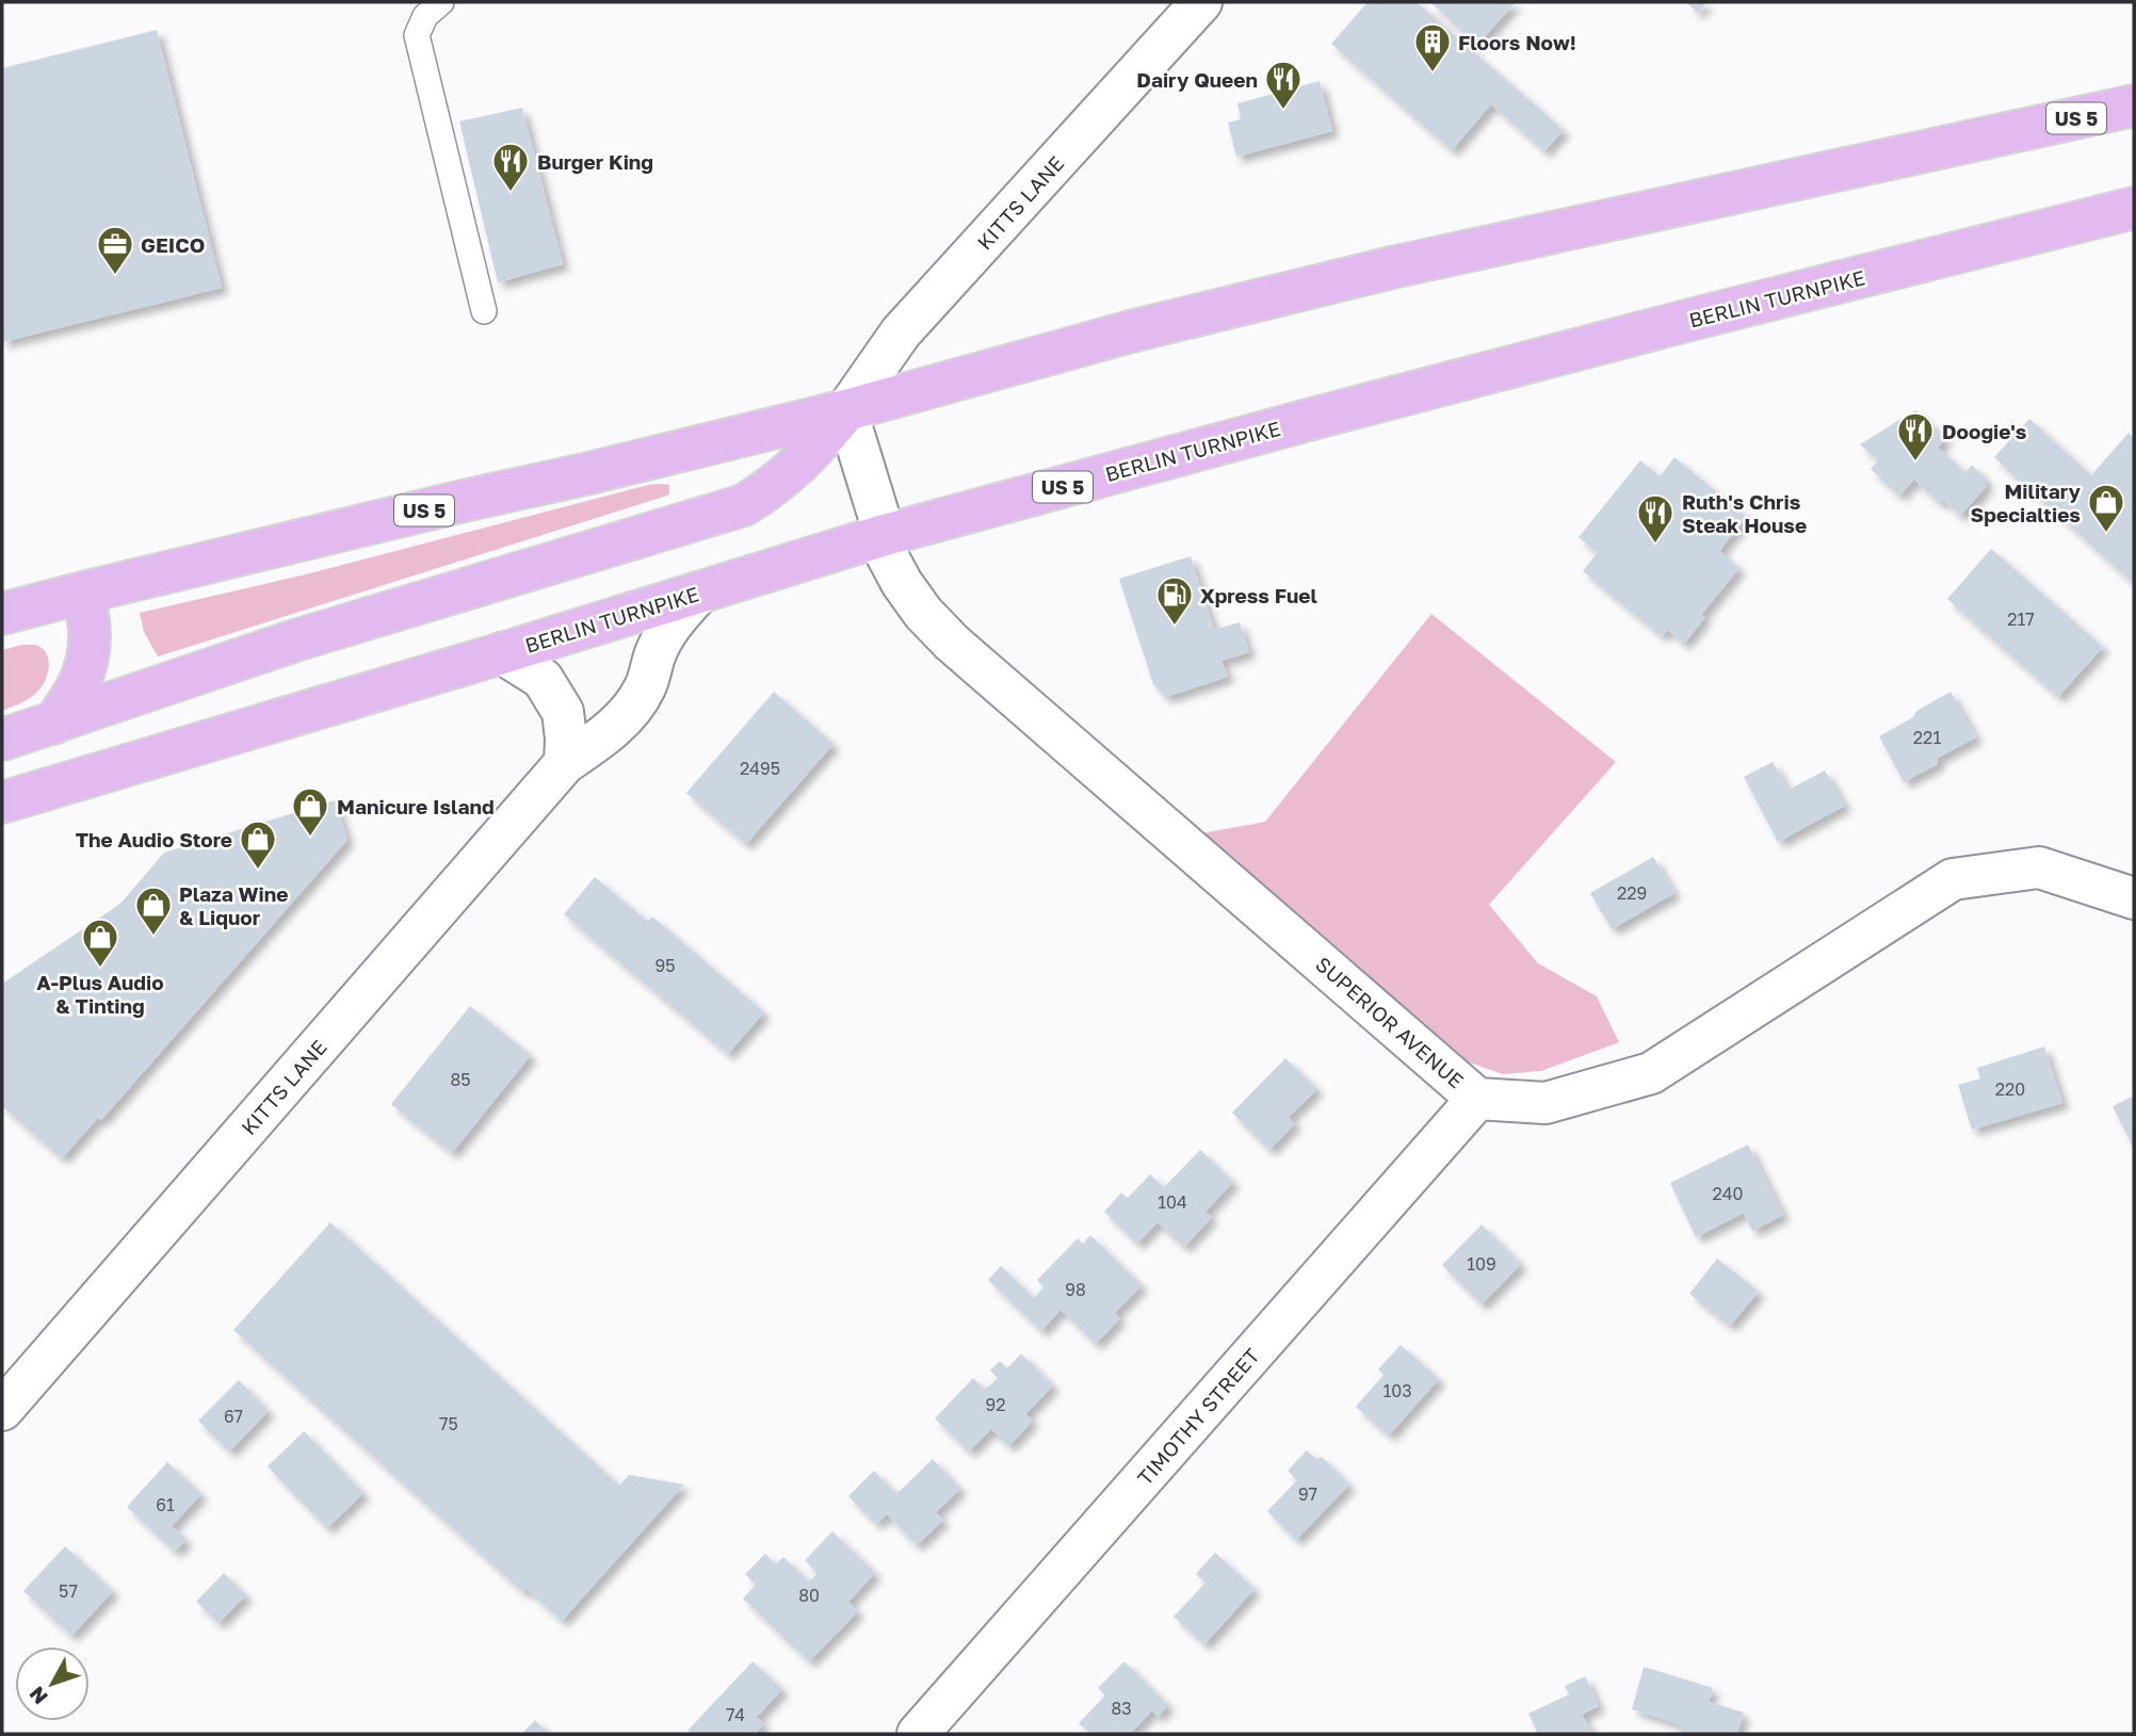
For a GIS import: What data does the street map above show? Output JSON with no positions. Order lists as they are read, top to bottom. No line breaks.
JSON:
{"streets":{"highway":["US 5","BERLIN TURNPIKE"],"street":["KITTS LANE","SUPERIOR AVENUE","TIMOTHY STREET"]},"crossings":[["US 5","KITTS LANE"],["US 5","SUPERIOR AVENUE"],["KITTS LANE","BERLIN TURNPIKE"],["KITTS LANE","SUPERIOR AVENUE"],["BERLIN TURNPIKE","SUPERIOR AVENUE"],["SUPERIOR AVENUE","TIMOTHY STREET"]],"places":{"building":["Floors Now!"],"restaurant":["Dairy Queen","Burger King","Doogie's","Ruth's Chris Steak House"],"office":["GEICO"],"shop":["Military Specialties","Manicure Island","The Audio Store","Plaza Wine & Liquor","A-Plus Audio & Tinting"],"fuel station":["Xpress Fuel"]},"house_numbers":["217","221","2495","229","95","85","220","240","104","109","98","103","92","67","75","97","61","57","80","83","74"],"north":"bottom left"}
